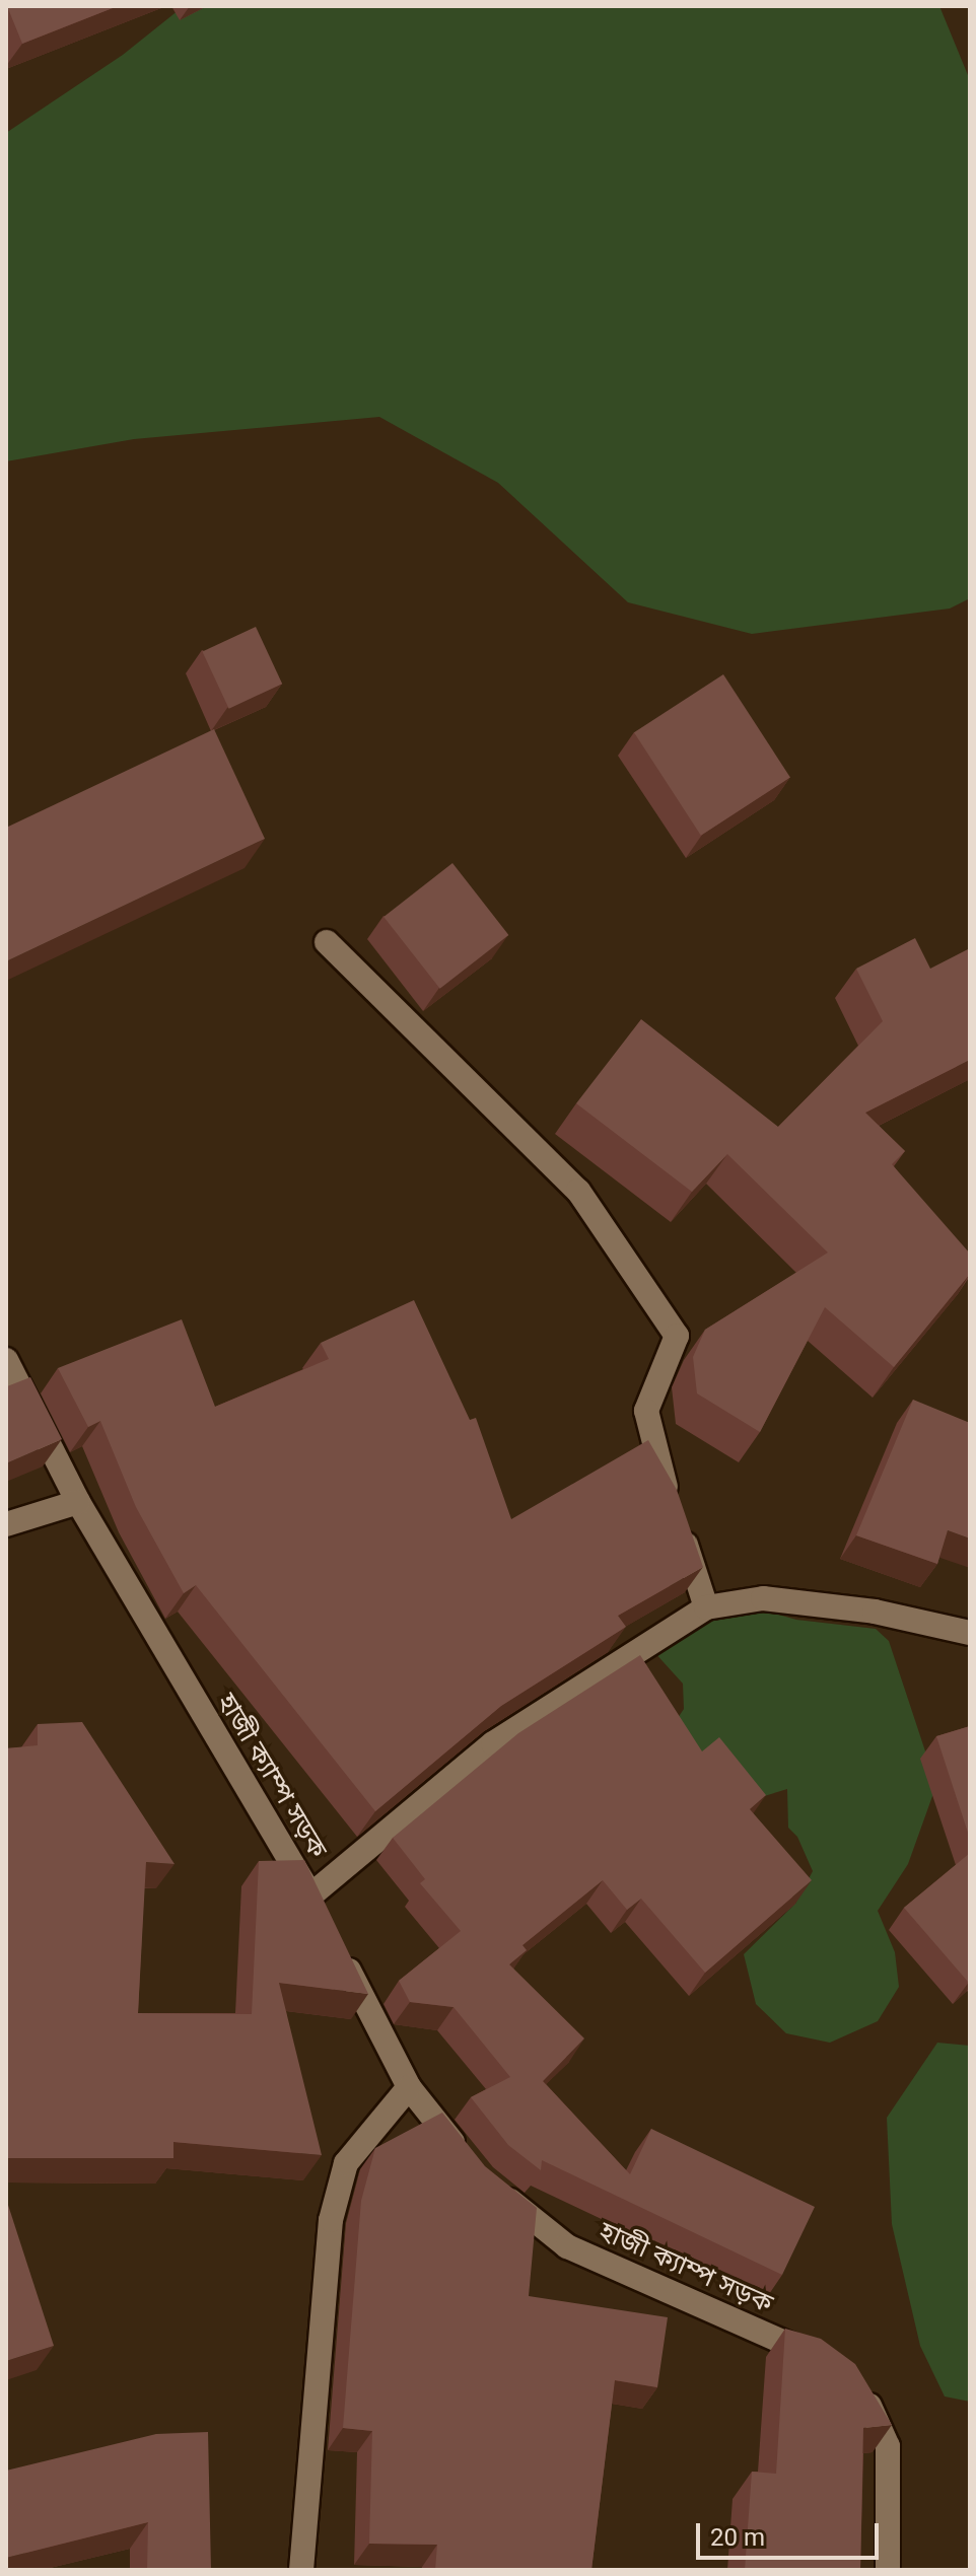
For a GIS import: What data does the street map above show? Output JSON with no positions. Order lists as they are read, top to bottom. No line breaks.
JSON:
{"streets":{"street":["হাজী ক্যাম্প সড়ক"]},"scale_bar":"20 m"}
